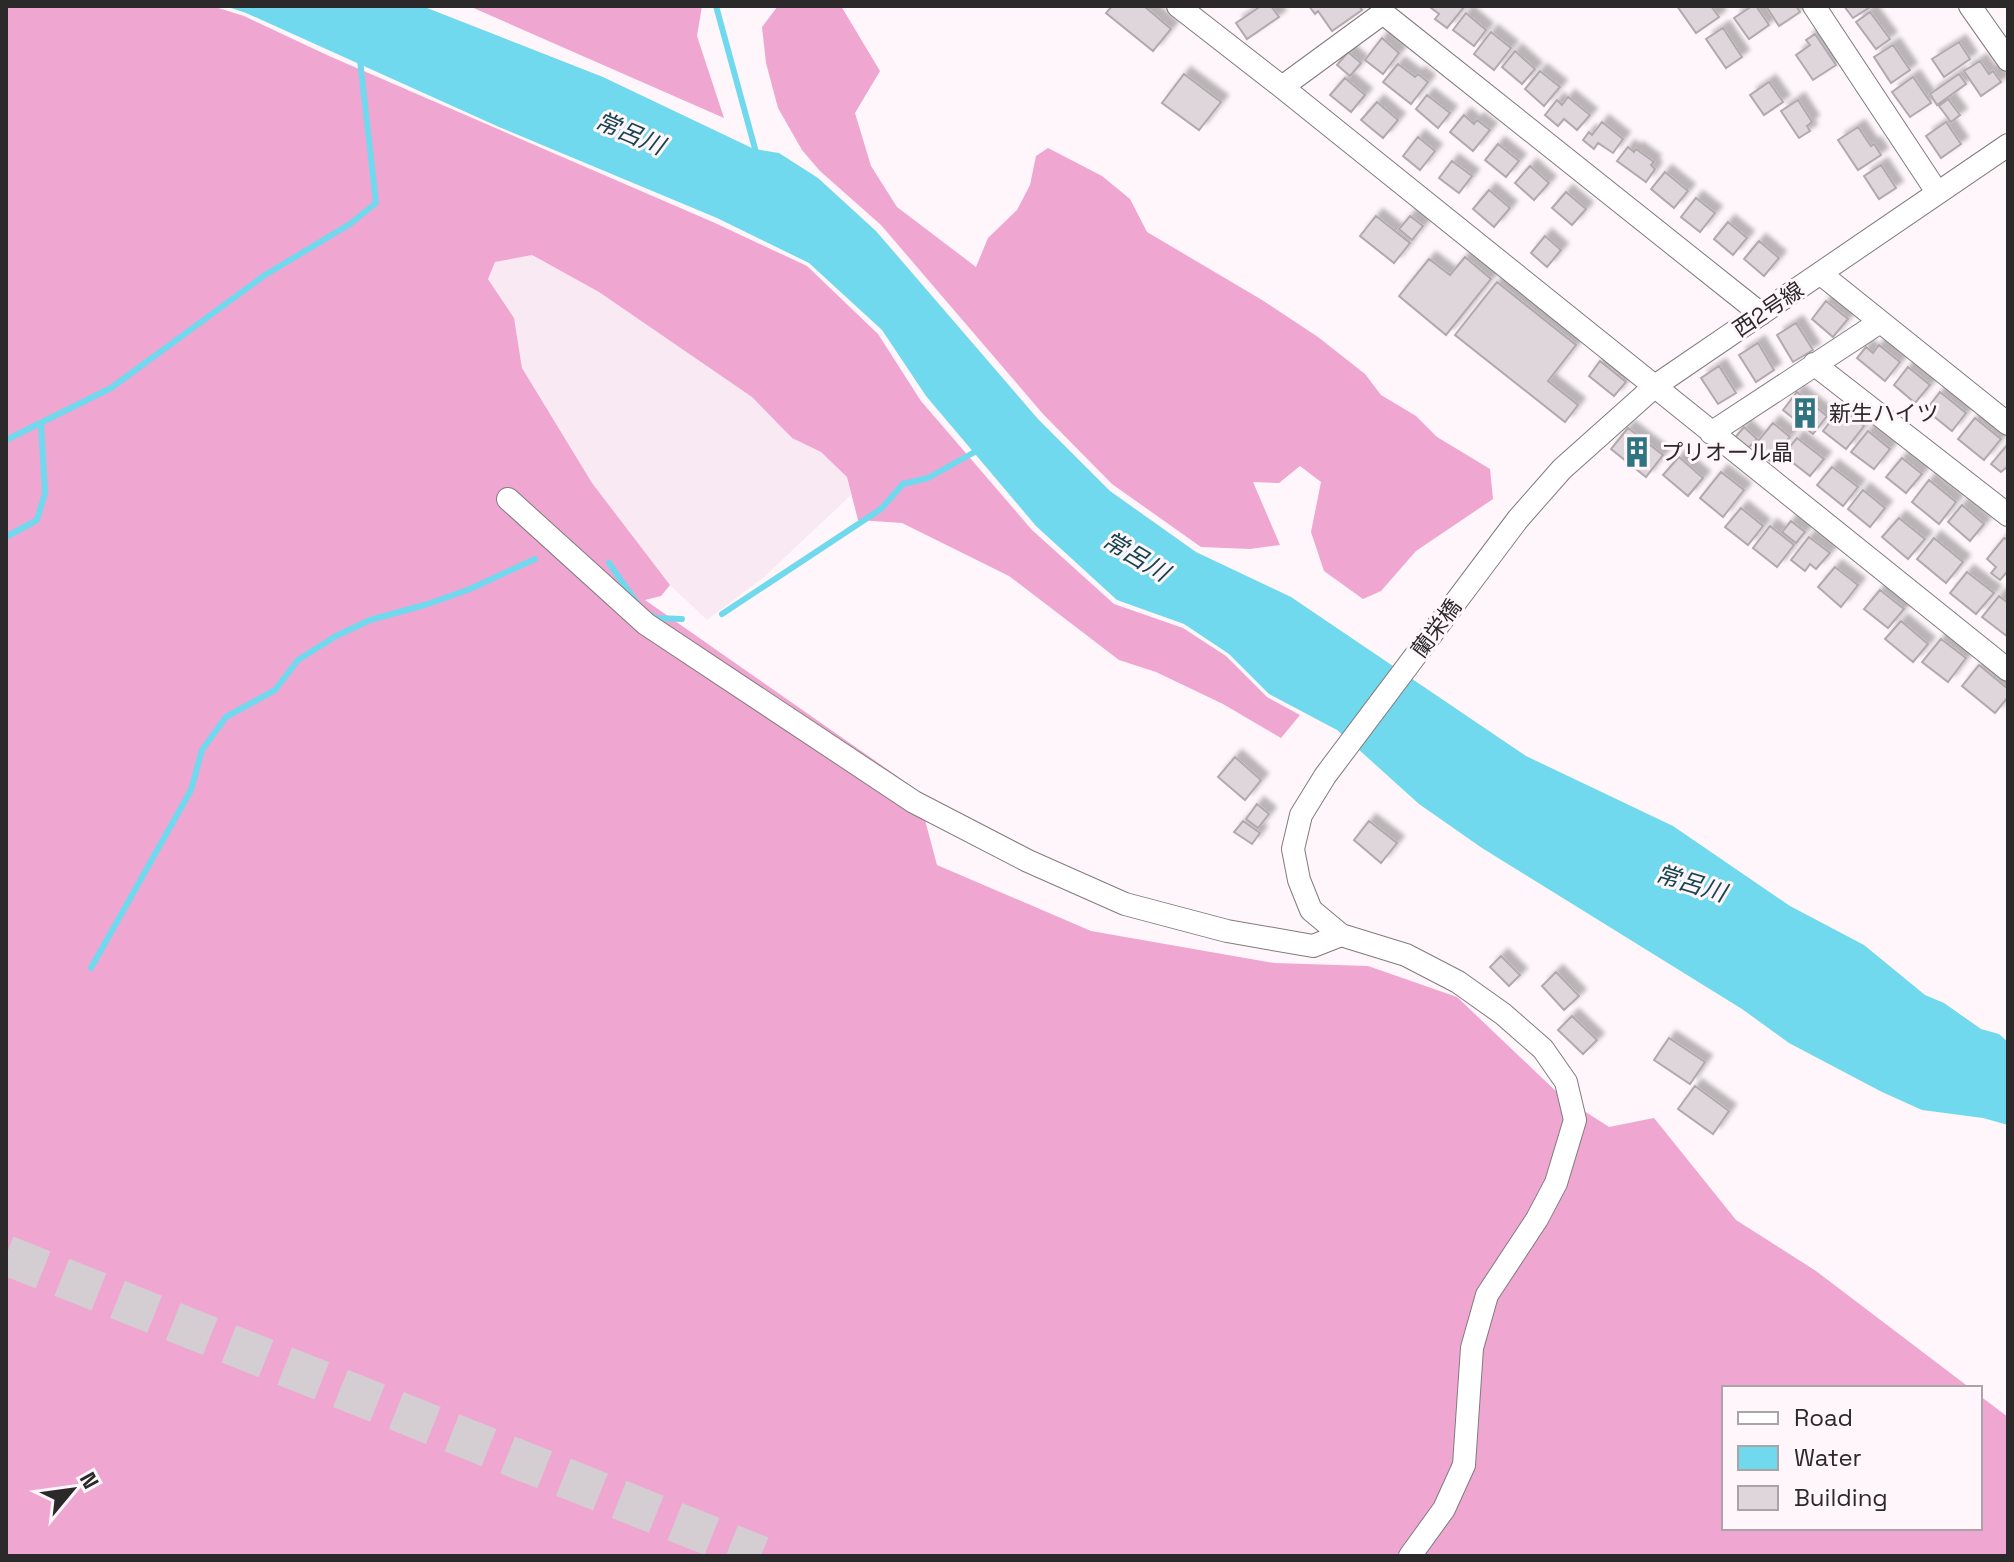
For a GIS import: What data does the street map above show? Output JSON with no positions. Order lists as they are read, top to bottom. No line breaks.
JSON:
{"streets":{"street":["西2号線","蘭栄橋"]},"crossings":[["西2号線","蘭栄橋"]],"water":["常呂川"],"places":{"building":["新生ハイツ","プリオール晶"]},"legend":["Road","Water","Building"],"north":"top right"}
